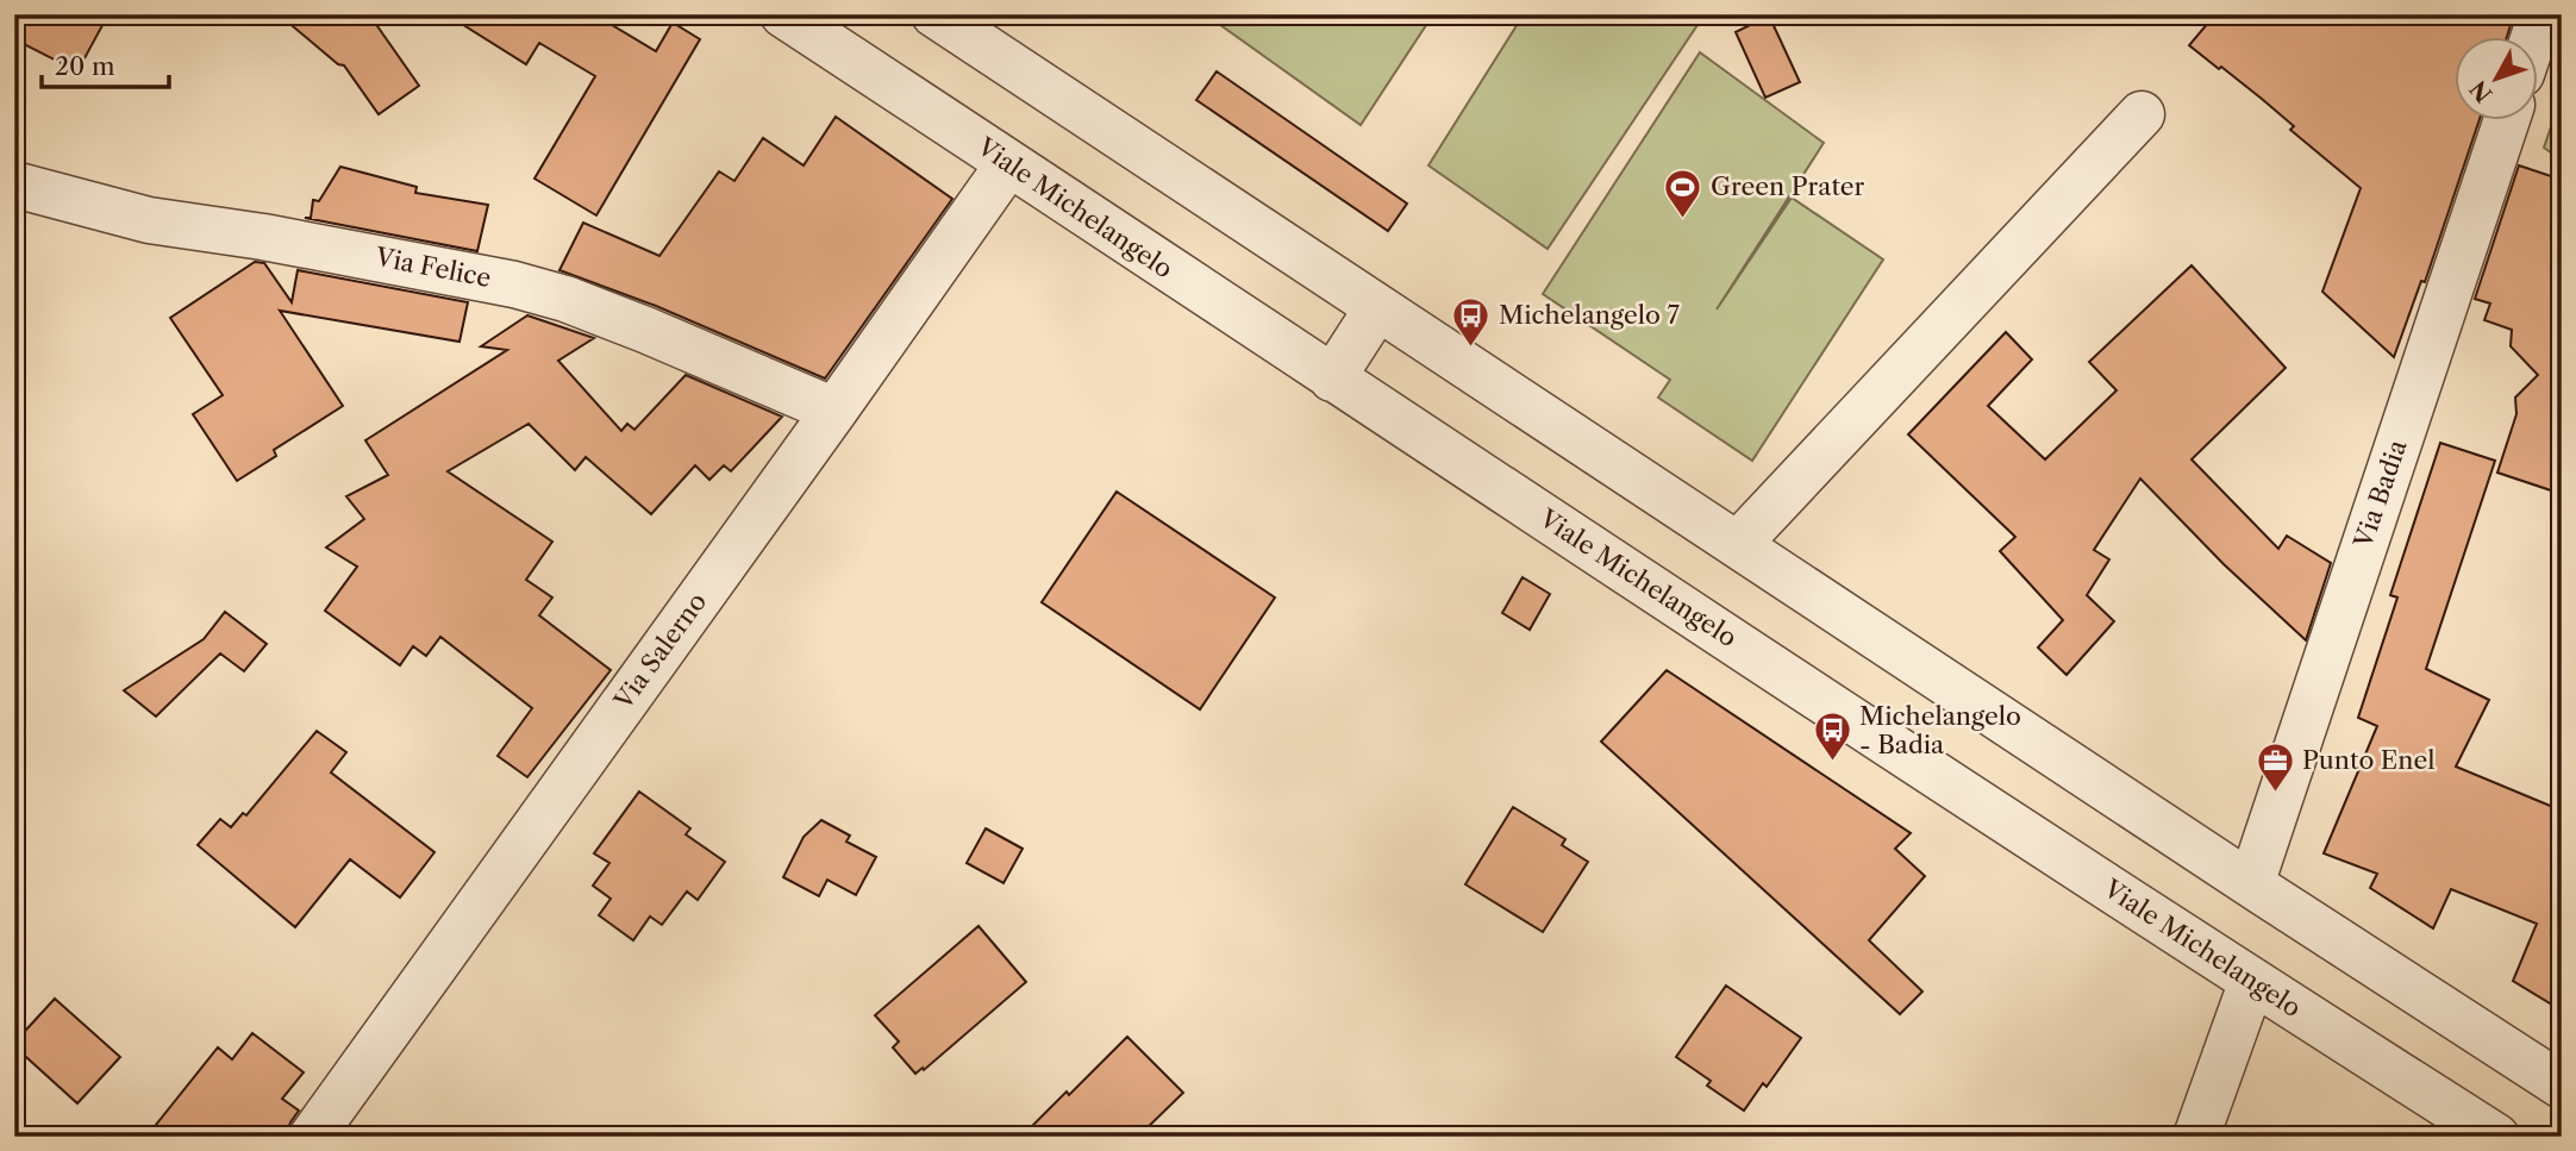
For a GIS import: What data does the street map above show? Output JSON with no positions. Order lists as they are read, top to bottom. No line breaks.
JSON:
{"streets":{"street":["Viale Michelangelo","Via Felice","Via Badia","Via Salerno"]},"crossings":[["Viale Michelangelo","Via Salerno"],["Via Felice","Via Salerno"]],"places":{"sports":["Green Prater"],"bus stop":["Michelangelo 7","Michelangelo - Badia"],"office":["Punto Enel"]},"scale_bar":"20 m","north":"bottom left"}
